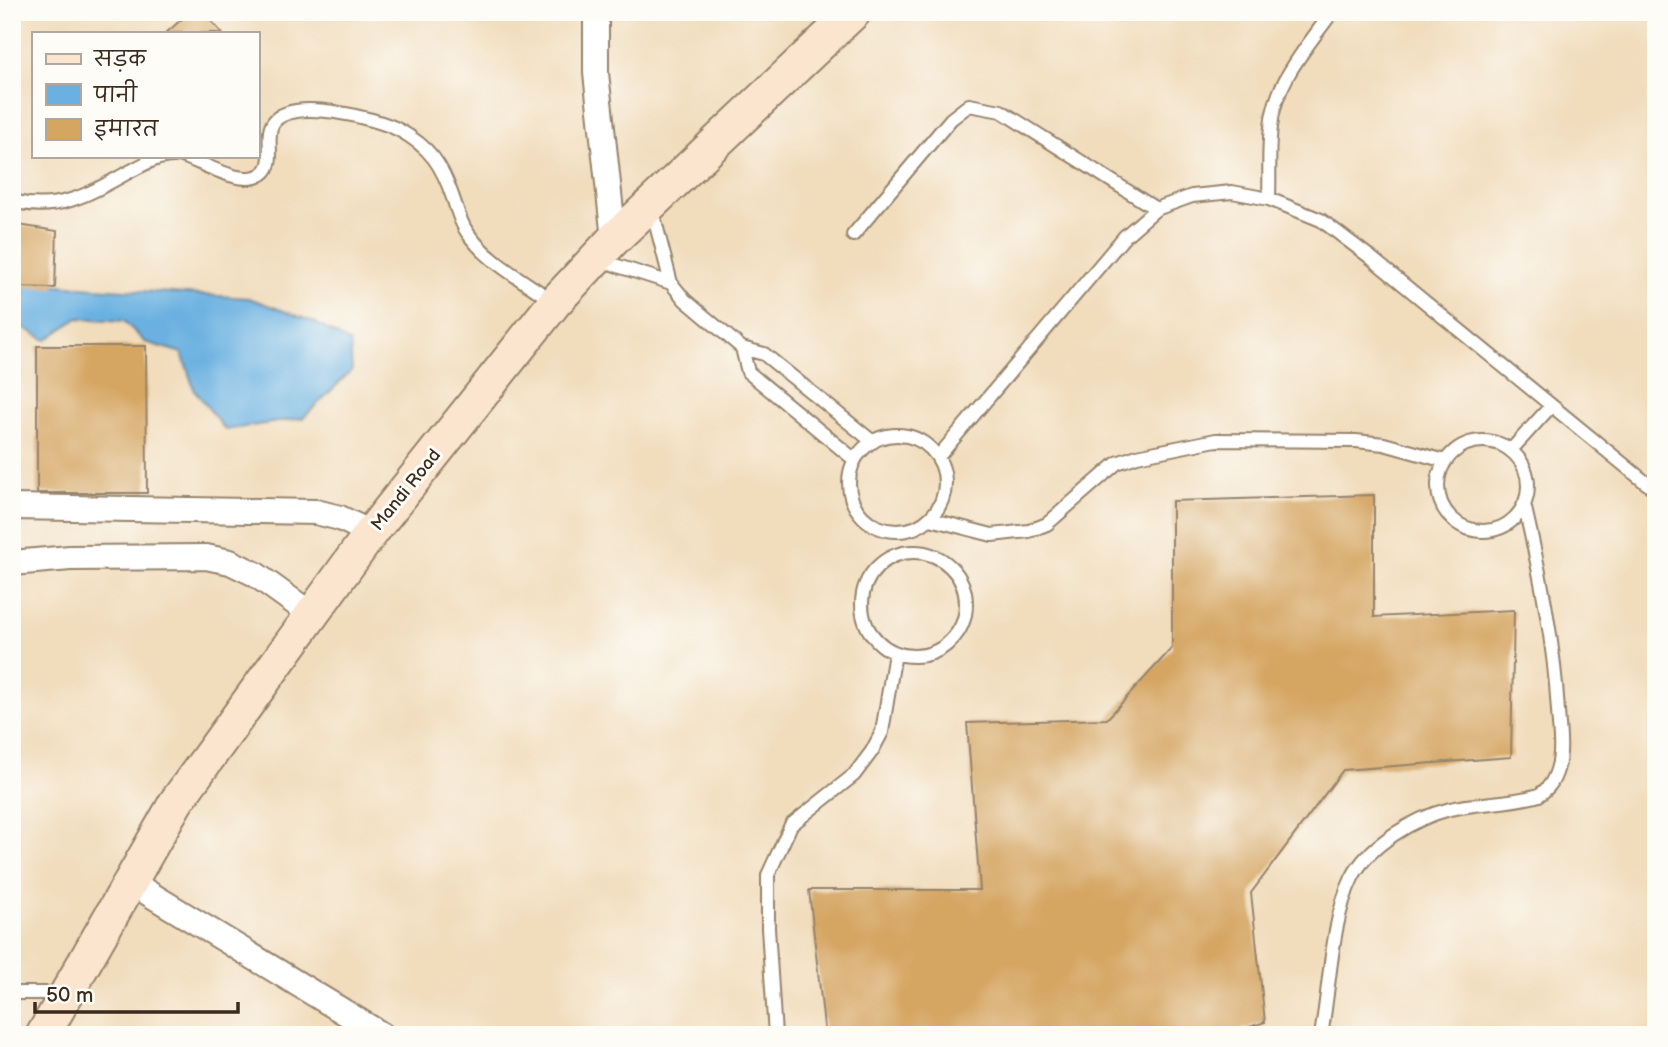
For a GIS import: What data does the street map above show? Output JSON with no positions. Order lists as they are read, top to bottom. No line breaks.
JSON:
{"streets":{"street":["Mandi Road"]},"legend":["सड़क","पानी","इमारत"],"scale_bar":"50 m"}
